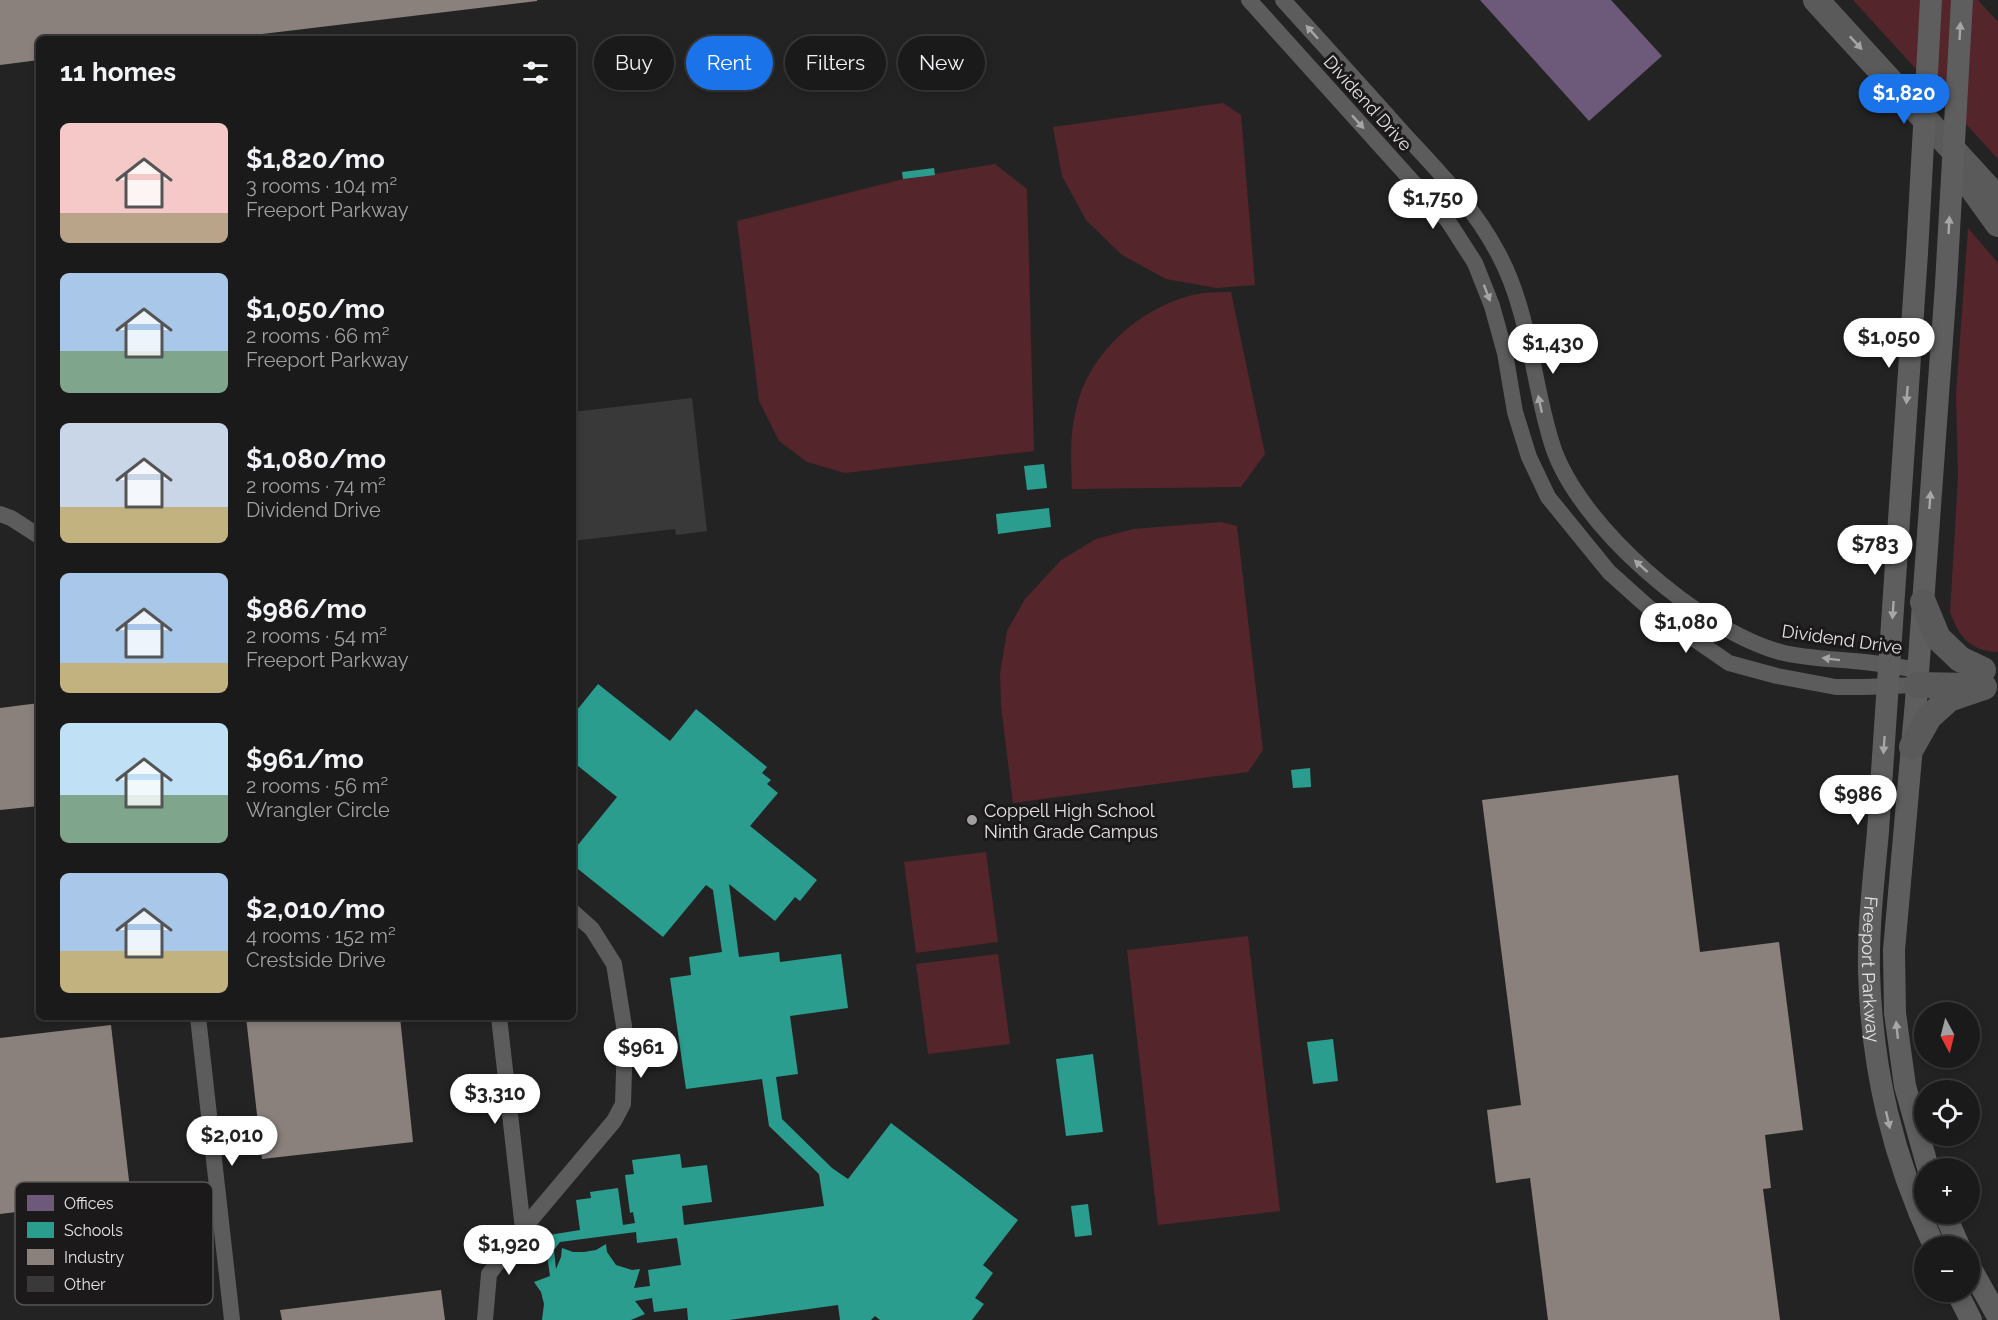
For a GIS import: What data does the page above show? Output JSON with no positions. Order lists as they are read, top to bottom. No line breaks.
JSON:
{"streets":{"main road":["Freeport Parkway"],"street":["Dividend Drive"]},"crossings":[["Dividend Drive","Freeport Parkway"]],"places":["Coppell High School Ninth Grade Campus"],"legend":["Offices","Schools","Industry","Other"],"north":"bottom","page":{"chip":["Buy","Rent","Filters","New"],"heading":"11 homes","price":["$1,820","$1,750","$1,050","$1,430","$783","$1,080","$986","$961","$3,310","$2,010","$1,920"],"list":[{"name":"$1,820/mo","note":"3 rooms · 104 m² · Freeport Parkway"},{"name":"$1,050/mo","note":"2 rooms · 66 m² · Freeport Parkway"},{"name":"$1,080/mo","note":"2 rooms · 74 m² · Dividend Drive"},{"name":"$986/mo","note":"2 rooms · 54 m² · Freeport Parkway"},{"name":"$961/mo","note":"2 rooms · 56 m² · Wrangler Circle"},{"name":"$2,010/mo","note":"4 rooms · 152 m² · Crestside Drive"}],"map_buttons":["+","−"]}}
